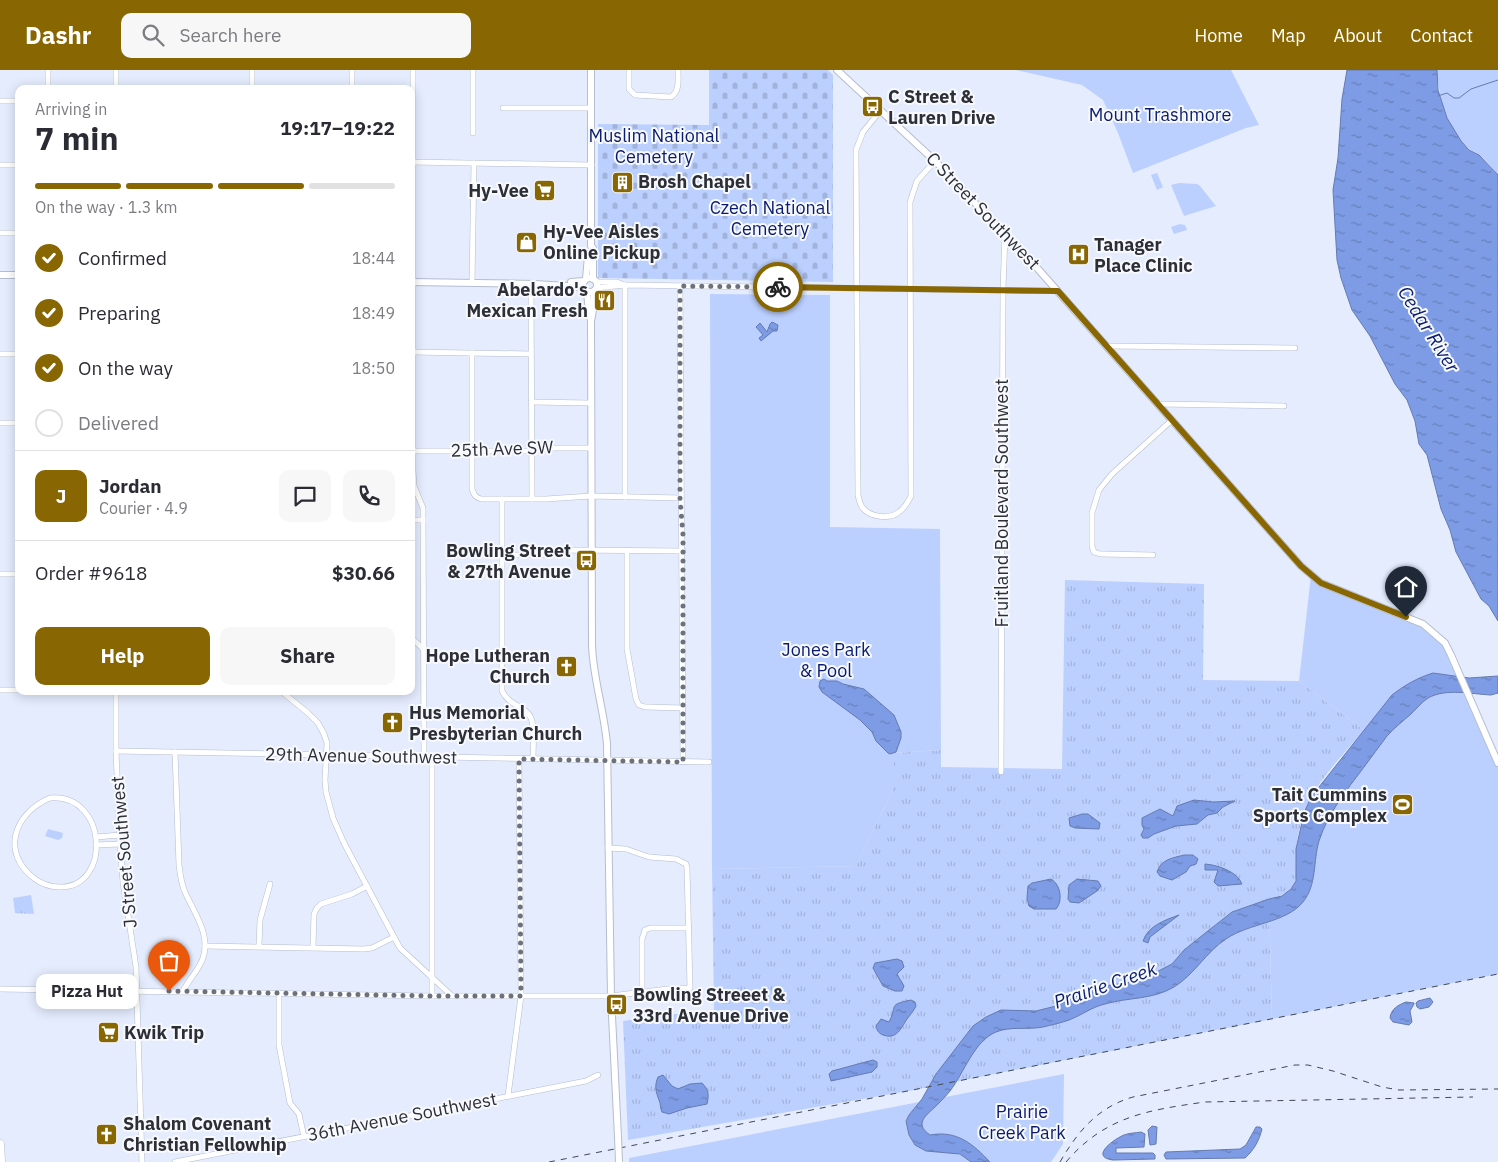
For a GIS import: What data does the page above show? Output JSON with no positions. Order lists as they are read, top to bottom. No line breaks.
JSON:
{"streets":{"main road":["C Street Southwest"],"street":["25th Ave SW","Fruitland Boulevard Southwest","29th Avenue Southwest","J Street Southwest","36th Avenue Southwest"]},"crossings":[["C Street Southwest","Fruitland Boulevard Southwest"],["29th Avenue Southwest","J Street Southwest"]],"water":["Cedar River","Prairie Creek"],"parks":["Mount Trashmore","Muslim National Cemetery","Czech National Cemetery","Jones Park & Pool","Prairie Creek Park"],"places":{"bus stop":["C Street & Lauren Drive","Bowling Street & 27th Avenue","Bowling Streeet & 33rd Avenue Drive"],"building":["Brosh Chapel"],"supermarket":["Hy-Vee","Kwik Trip"],"shop":["Hy-Vee Aisles Online Pickup"],"hospital":["Tanager Place Clinic"],"restaurant":["Abelardo's Mexican Fresh"],"church":["Hope Lutheran Church","Hus Memorial Presbyterian Church","Shalom Covenant Christian Fellowhip"],"sports":["Tait Cummins Sports Complex"],"other":["Pizza Hut"]},"page":{"header":"Dashr","search":"Search here","nav":["Home","Map","About","Contact"],"heading":["7 min","Arriving in","19:17–19:22"],"panel":["Jordan","Courier · 4.9","Order #9618","$30.66"],"bar":"On the way · 1.3 km","list":[["Confirmed","18:44"],["Preparing","18:49"],["On the way","18:50"],"Delivered"],"round":"J","buttons":["Help","Share"],"bubble":"Pizza Hut"}}
